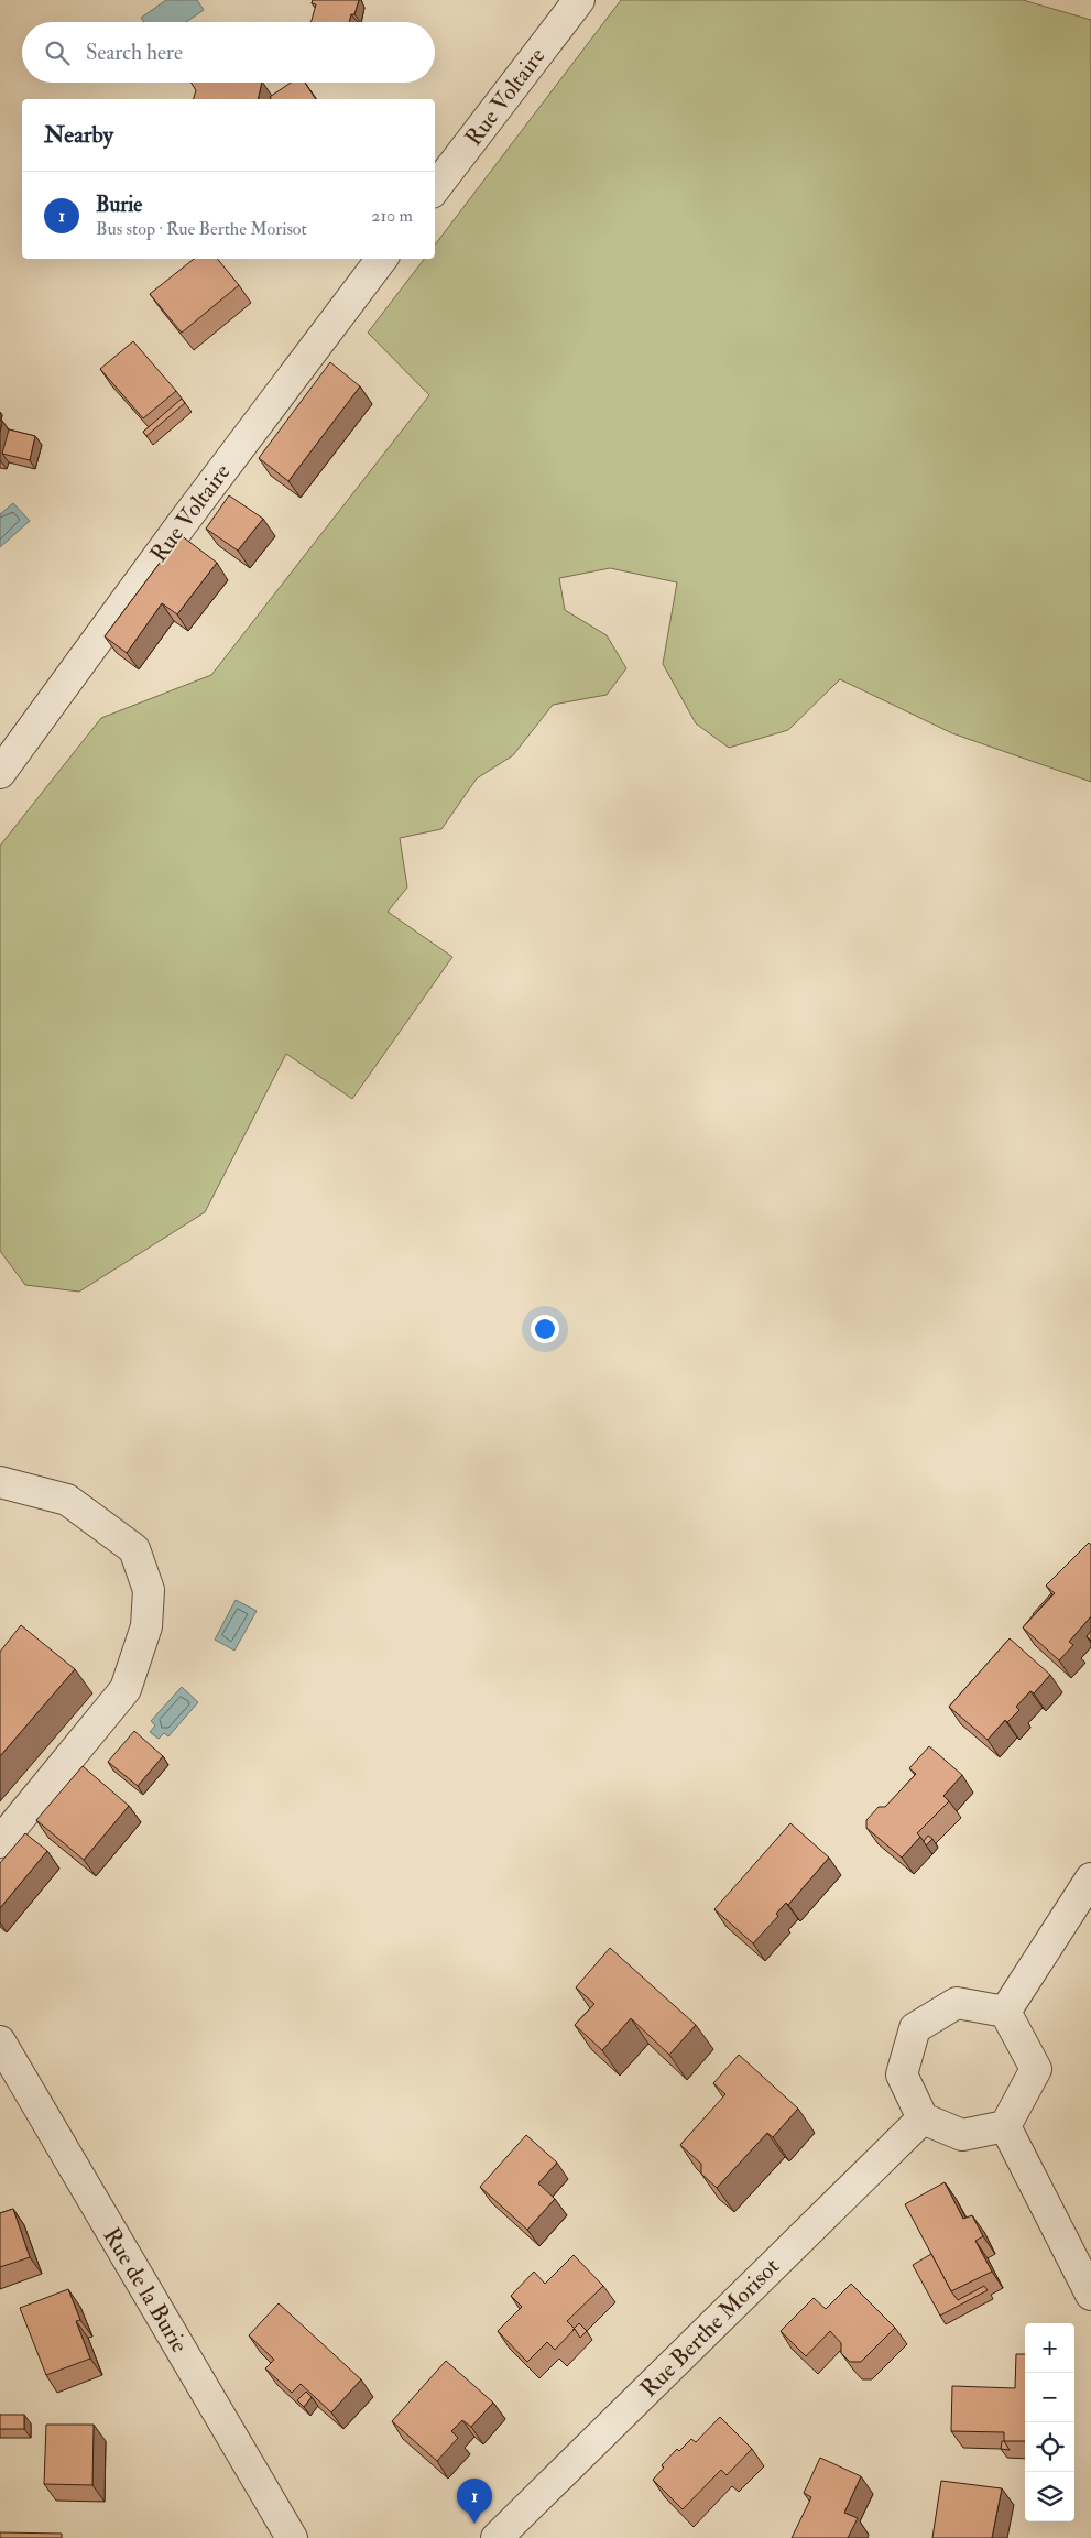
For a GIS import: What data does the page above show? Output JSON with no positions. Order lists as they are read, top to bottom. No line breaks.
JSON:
{"streets":{"street":["Rue Voltaire","Rue de la Burie","Rue Berthe Morisot"]},"page":{"search":"Search here","heading":"Nearby","list":[{"mark":"1","name":"Burie","note":"Bus stop · Rue Berthe Morisot","value":"210 m"}],"map_buttons":["+","−"],"pins":"1"}}
